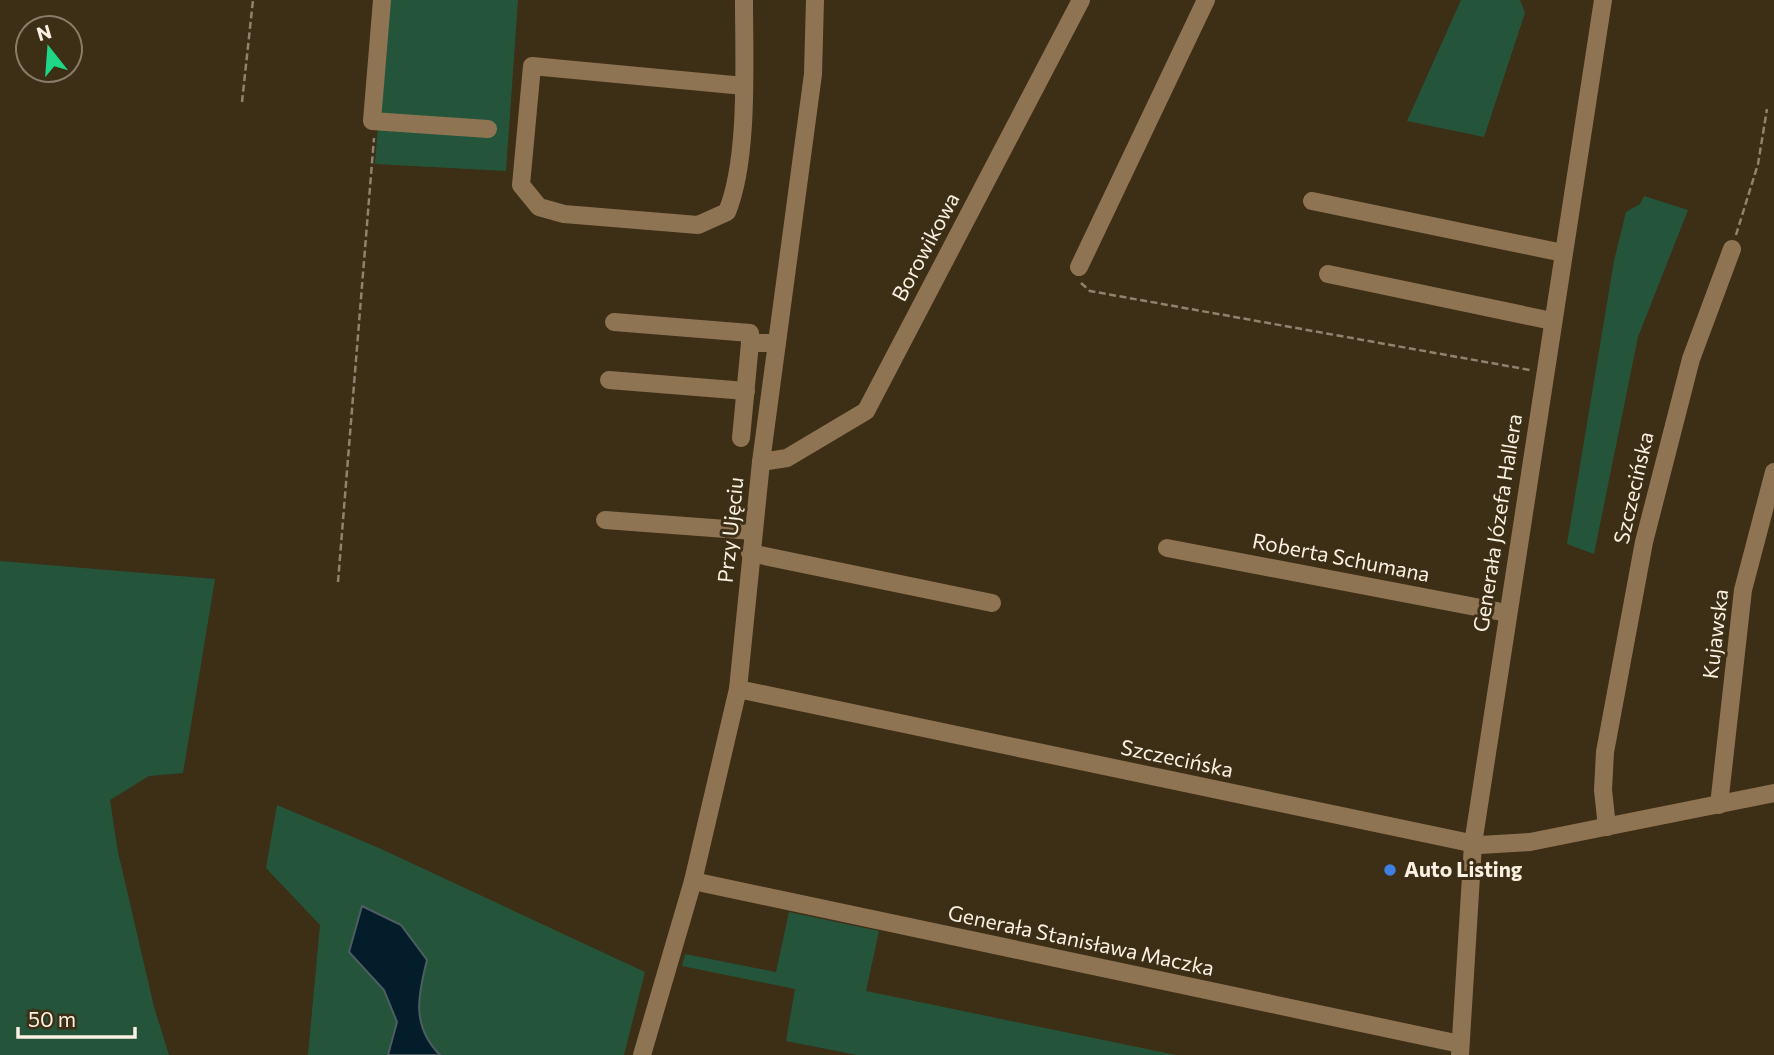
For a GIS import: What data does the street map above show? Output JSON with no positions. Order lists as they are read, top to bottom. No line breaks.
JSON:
{"streets":{"street":["Borowikowa","Szczecińska","Generała Józefa Hallera","Przy Ujęciu","Roberta Schumana","Kujawska","Generała Stanisława Maczka"]},"crossings":[["Borowikowa","Przy Ujęciu"],["Szczecińska","Generała Józefa Hallera"],["Szczecińska","Przy Ujęciu"],["Szczecińska","Kujawska"],["Generała Józefa Hallera","Roberta Schumana"],["Generała Józefa Hallera","Generała Stanisława Maczka"],["Przy Ujęciu","Generała Stanisława Maczka"]],"places":["Auto Listing"],"scale_bar":"50 m","north":"top"}
